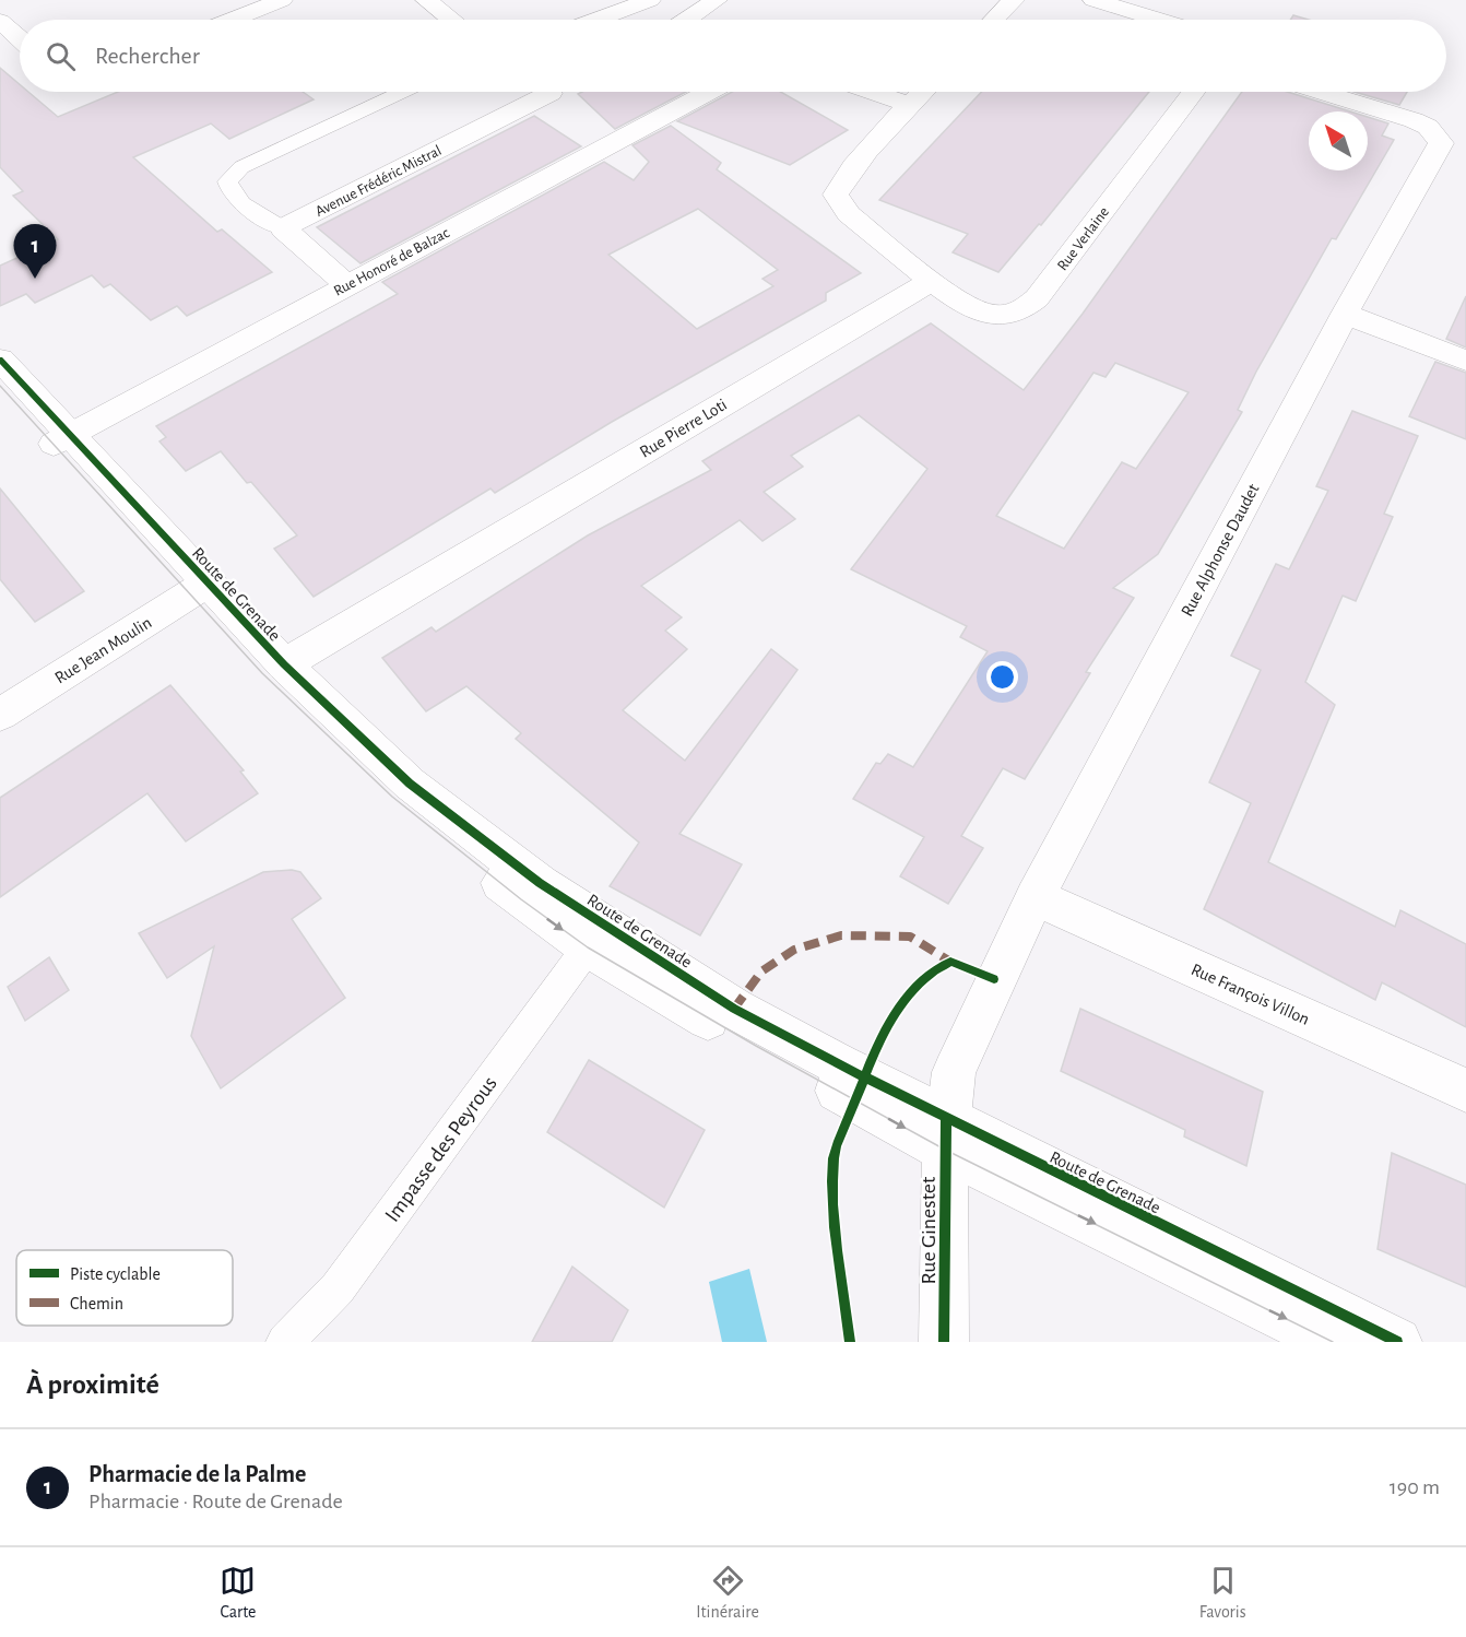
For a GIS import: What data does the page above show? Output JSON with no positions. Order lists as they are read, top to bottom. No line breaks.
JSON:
{"streets":{"street":["Avenue Frédéric Mistral","Rue Verlaine","Rue Honoré de Balzac","Rue Pierre Loti","Rue Alphonse Daudet","Route de Grenade","Rue Jean Moulin","Rue François Villon","Rue Ginestet"],"lane":["Impasse des Peyrous"]},"crossings":[["Rue Verlaine","Rue Pierre Loti"],["Rue Honoré de Balzac","Route de Grenade"],["Rue Pierre Loti","Route de Grenade"],["Rue Alphonse Daudet","Route de Grenade"],["Rue Alphonse Daudet","Rue François Villon"],["Rue Alphonse Daudet","Rue Ginestet"],["Route de Grenade","Rue Jean Moulin"],["Route de Grenade","Impasse des Peyrous"],["Route de Grenade","Rue Ginestet"]],"legend":["Piste cyclable","Chemin"],"north":"top left","page":{"search":"Rechercher","pins":"1","heading":"À proximité","list":[{"mark":"1","name":"Pharmacie de la Palme","note":"Pharmacie · Route de Grenade","value":"190 m"}],"nav":["Carte","Itinéraire","Favoris"]}}
